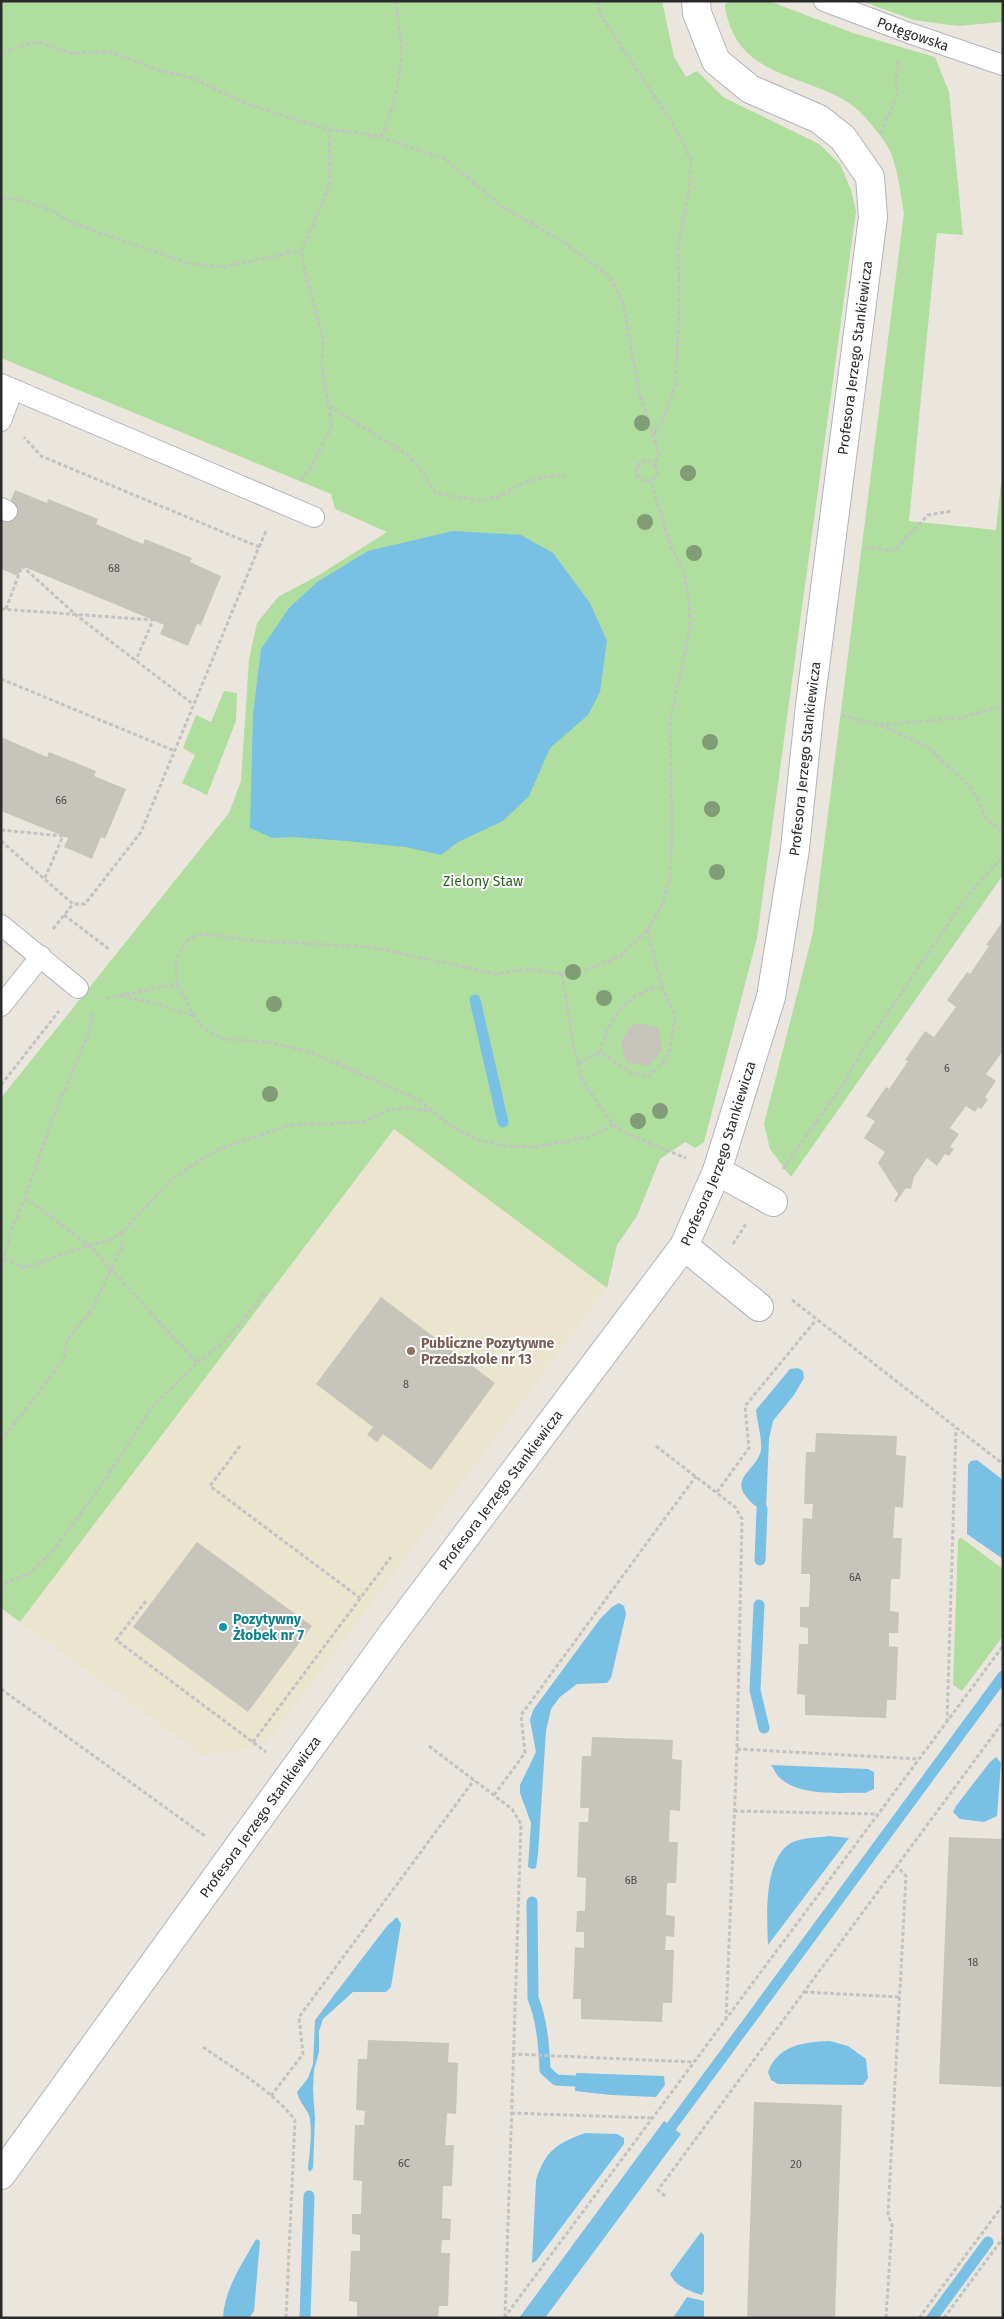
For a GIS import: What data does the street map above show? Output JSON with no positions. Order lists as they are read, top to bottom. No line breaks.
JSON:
{"streets":{"street":["Profesora Jerzego Stankiewicza"],"lane":["Potęgowska"]},"parks":["Zielony Staw"],"places":["Publiczne Pozytywne Przedszkole nr 13","Pozytywny Żłobek nr 7"],"house_numbers":["68","66","6","8","6A","6B","18","6C","20"]}
